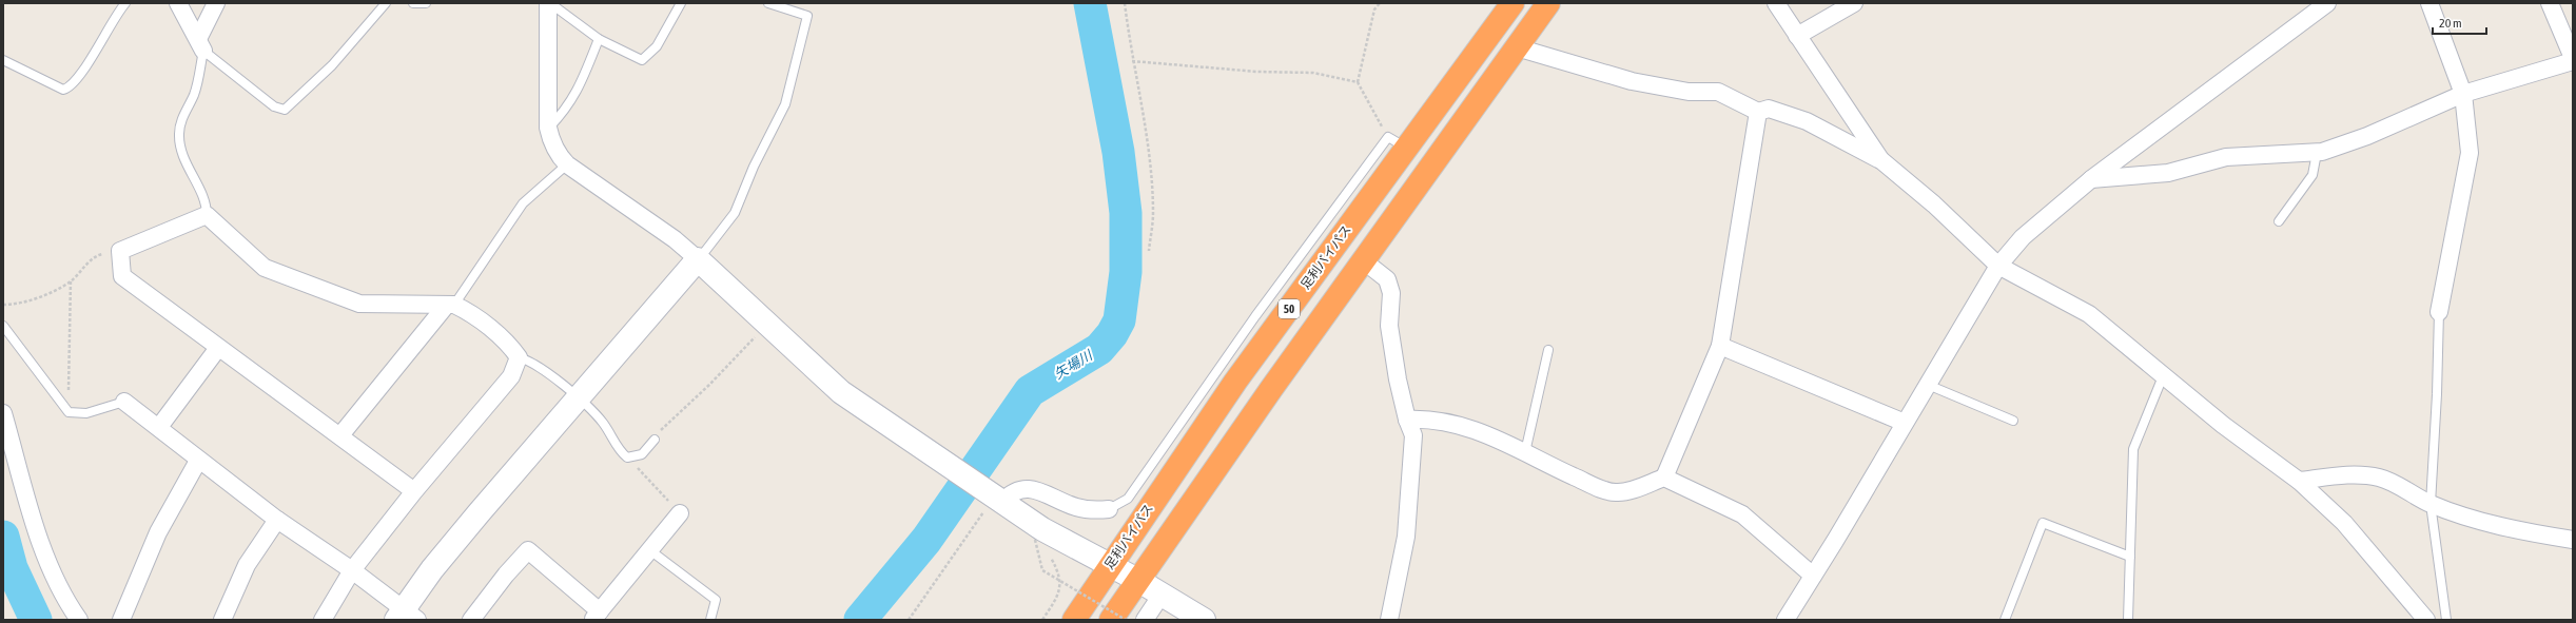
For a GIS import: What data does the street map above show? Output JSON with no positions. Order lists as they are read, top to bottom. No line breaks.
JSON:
{"streets":{"highway":["足利バイパス","50"]},"water":["矢場川"],"scale_bar":"20 m"}
